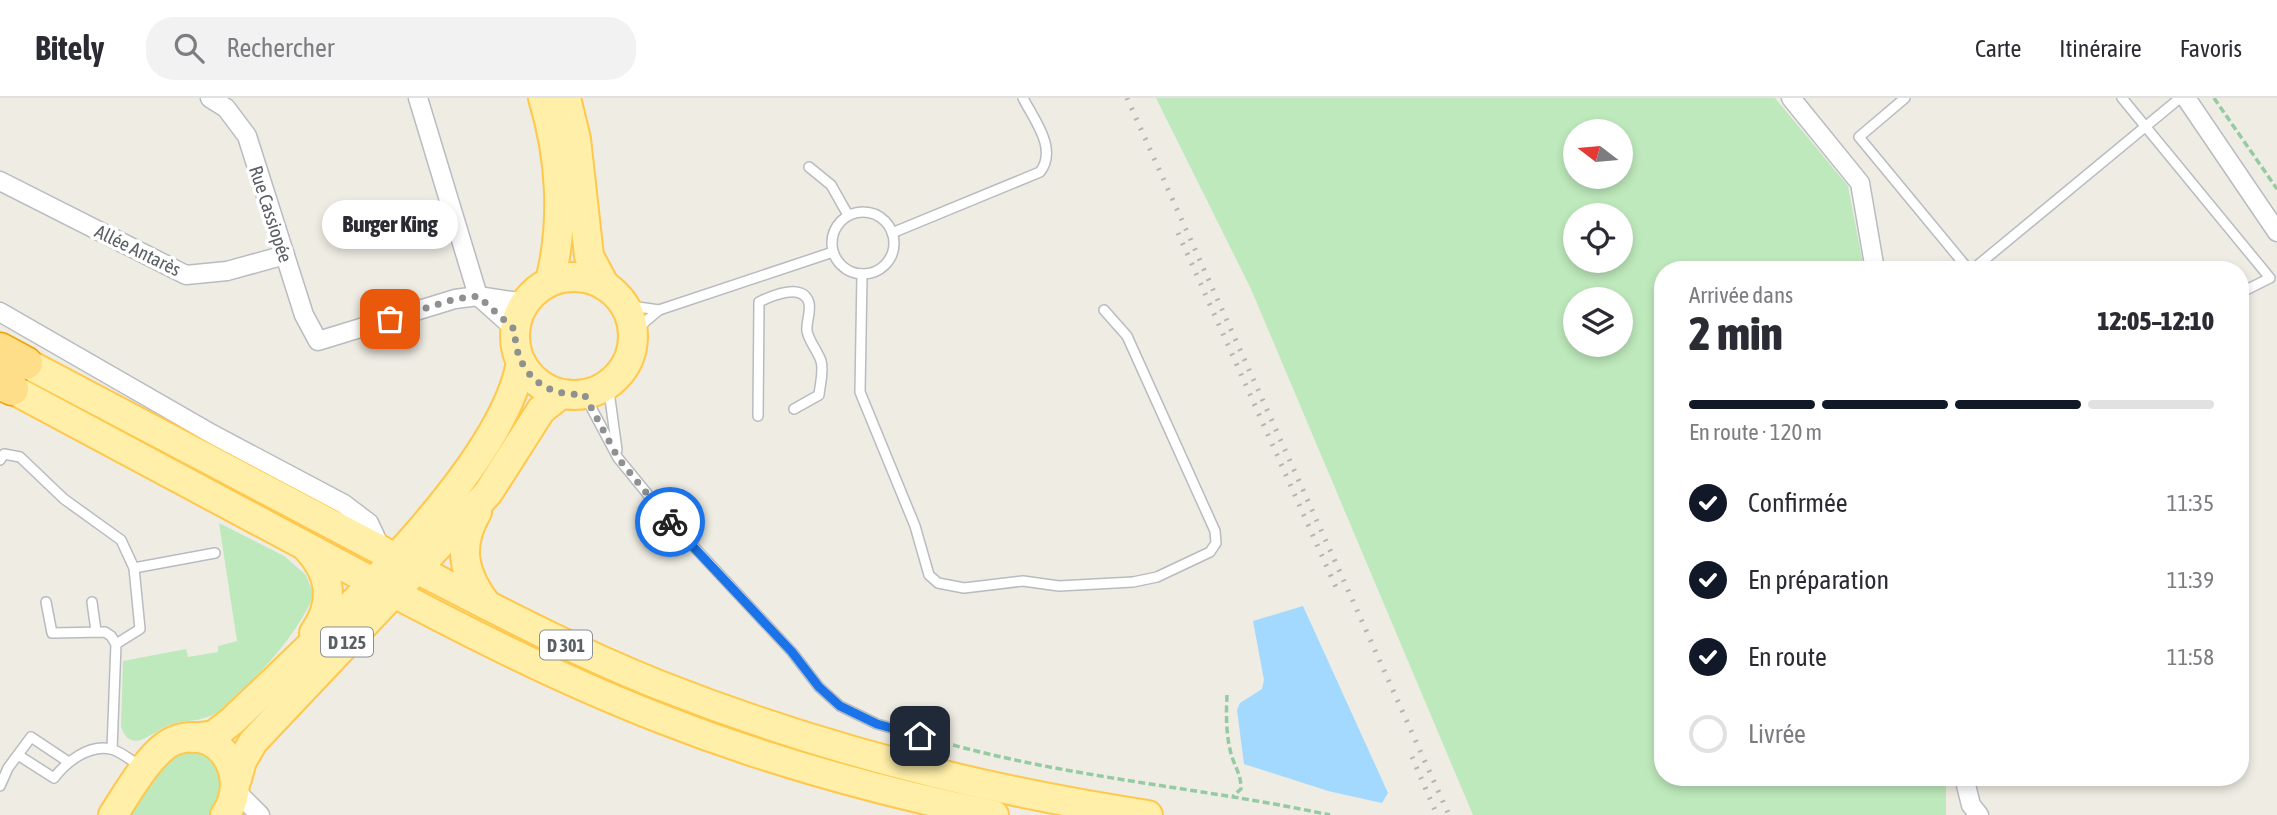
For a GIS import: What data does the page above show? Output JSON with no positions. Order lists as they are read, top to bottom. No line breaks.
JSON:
{"streets":{"main road":["D 125","D 301"],"street":["Rue Cassiopée","Allée Antarès"]},"crossings":[["Rue Cassiopée","Allée Antarès"],["D 125","D 301"]],"places":["Burger King"],"north":"left","page":{"header":"Bitely","search":"Rechercher","nav":["Carte","Itinéraire","Favoris"],"bubble":"Burger King","heading":["2 min","Arrivée dans","12:05–12:10"],"bar":"En route · 120 m","list":[["Confirmée","11:35"],["En préparation","11:39"],["En route","11:58"],"Livrée"]}}
